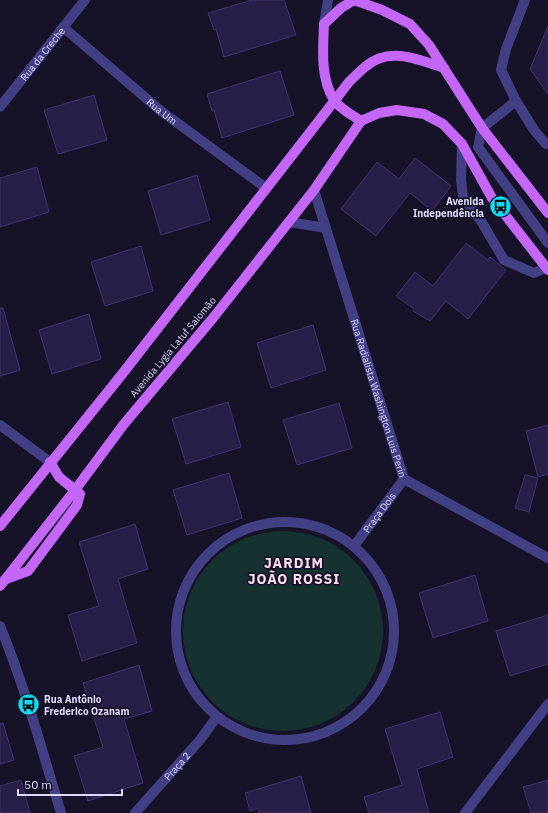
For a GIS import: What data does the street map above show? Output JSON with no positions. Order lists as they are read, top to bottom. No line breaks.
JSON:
{"streets":{"main road":["Avenida Lygia Latuf Salomão"],"street":["Rua da Creche","Rua Um","Rua Radialista Washington Luis Perin","Praça Dois","Praça 2"]},"crossings":[["Rua da Creche","Rua Um"],["Avenida Lygia Latuf Salomão","Rua Radialista Washington Luis Perin"],["Rua Radialista Washington Luis Perin","Praça Dois"]],"districts":["JARDIM JOÃO ROSSI"],"places":{"bus stop":["Avenida Independência","Rua Antônio Frederico Ozanam"]},"scale_bar":"50 m"}
